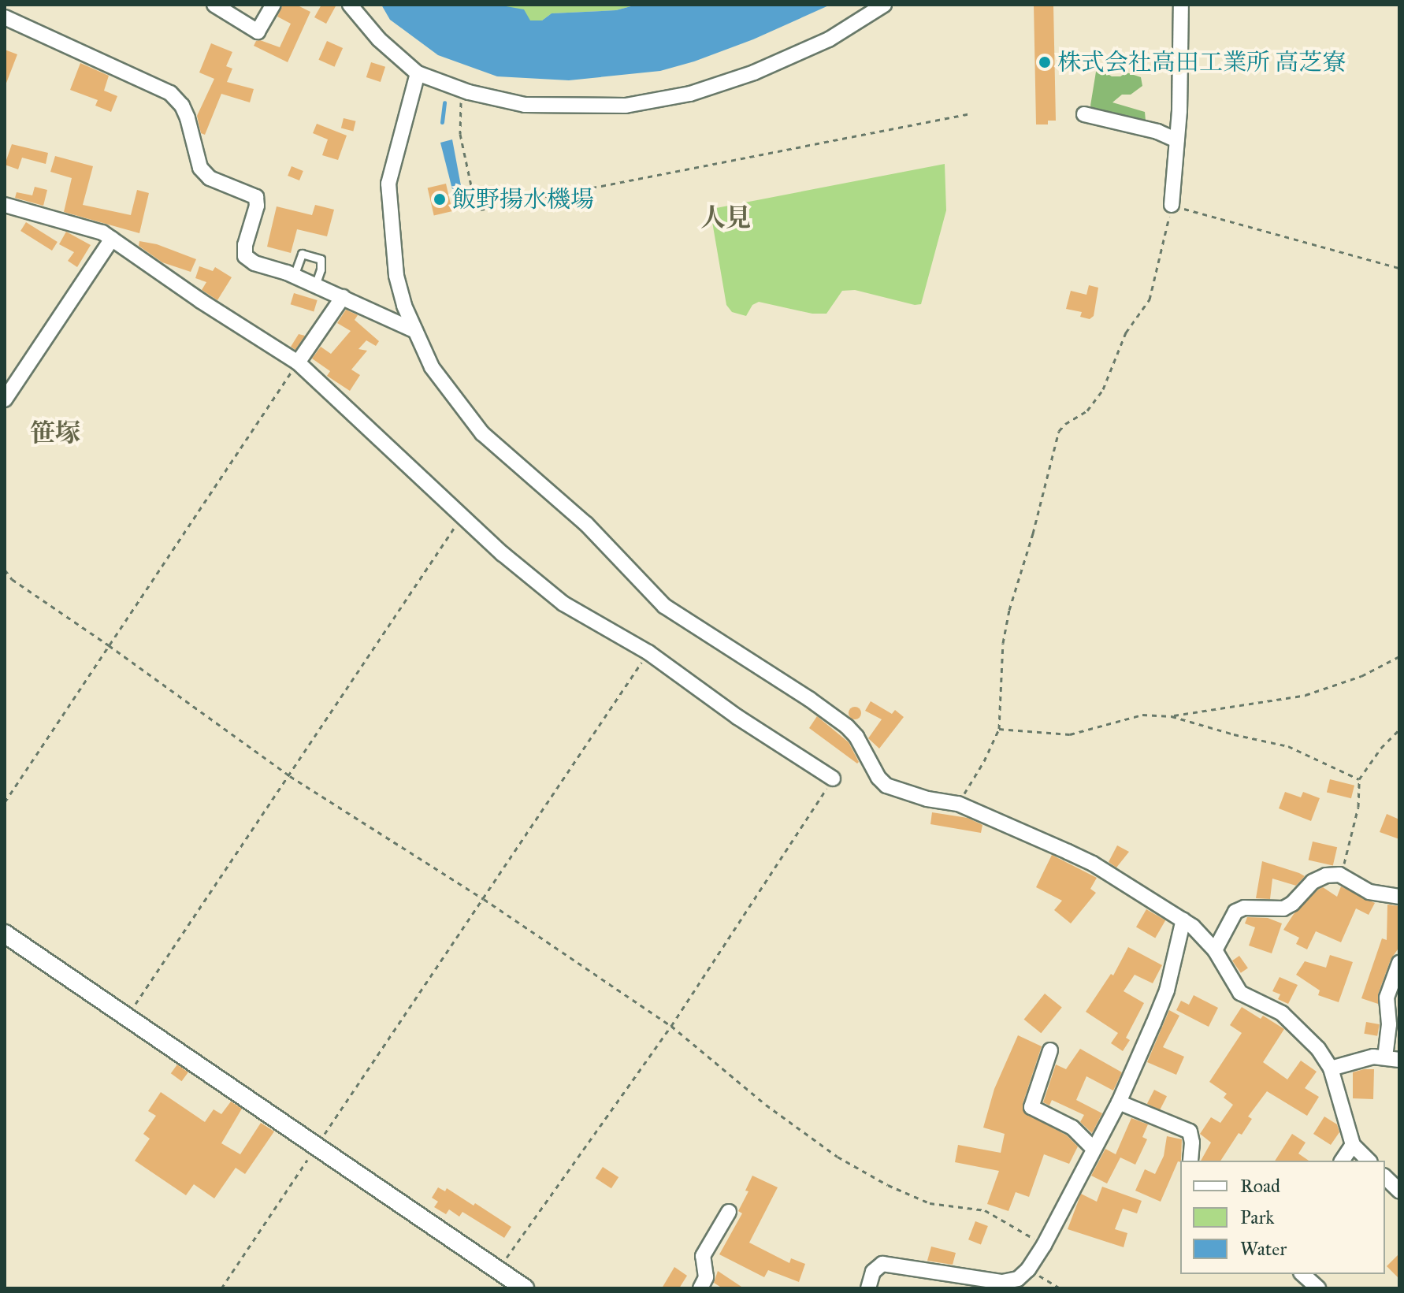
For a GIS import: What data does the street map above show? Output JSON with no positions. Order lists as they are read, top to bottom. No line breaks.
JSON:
{"districts":["人見","笹塚"],"places":["株式会社高田工業所 高芝寮","飯野揚水機場"],"legend":["Road","Park","Water"]}
